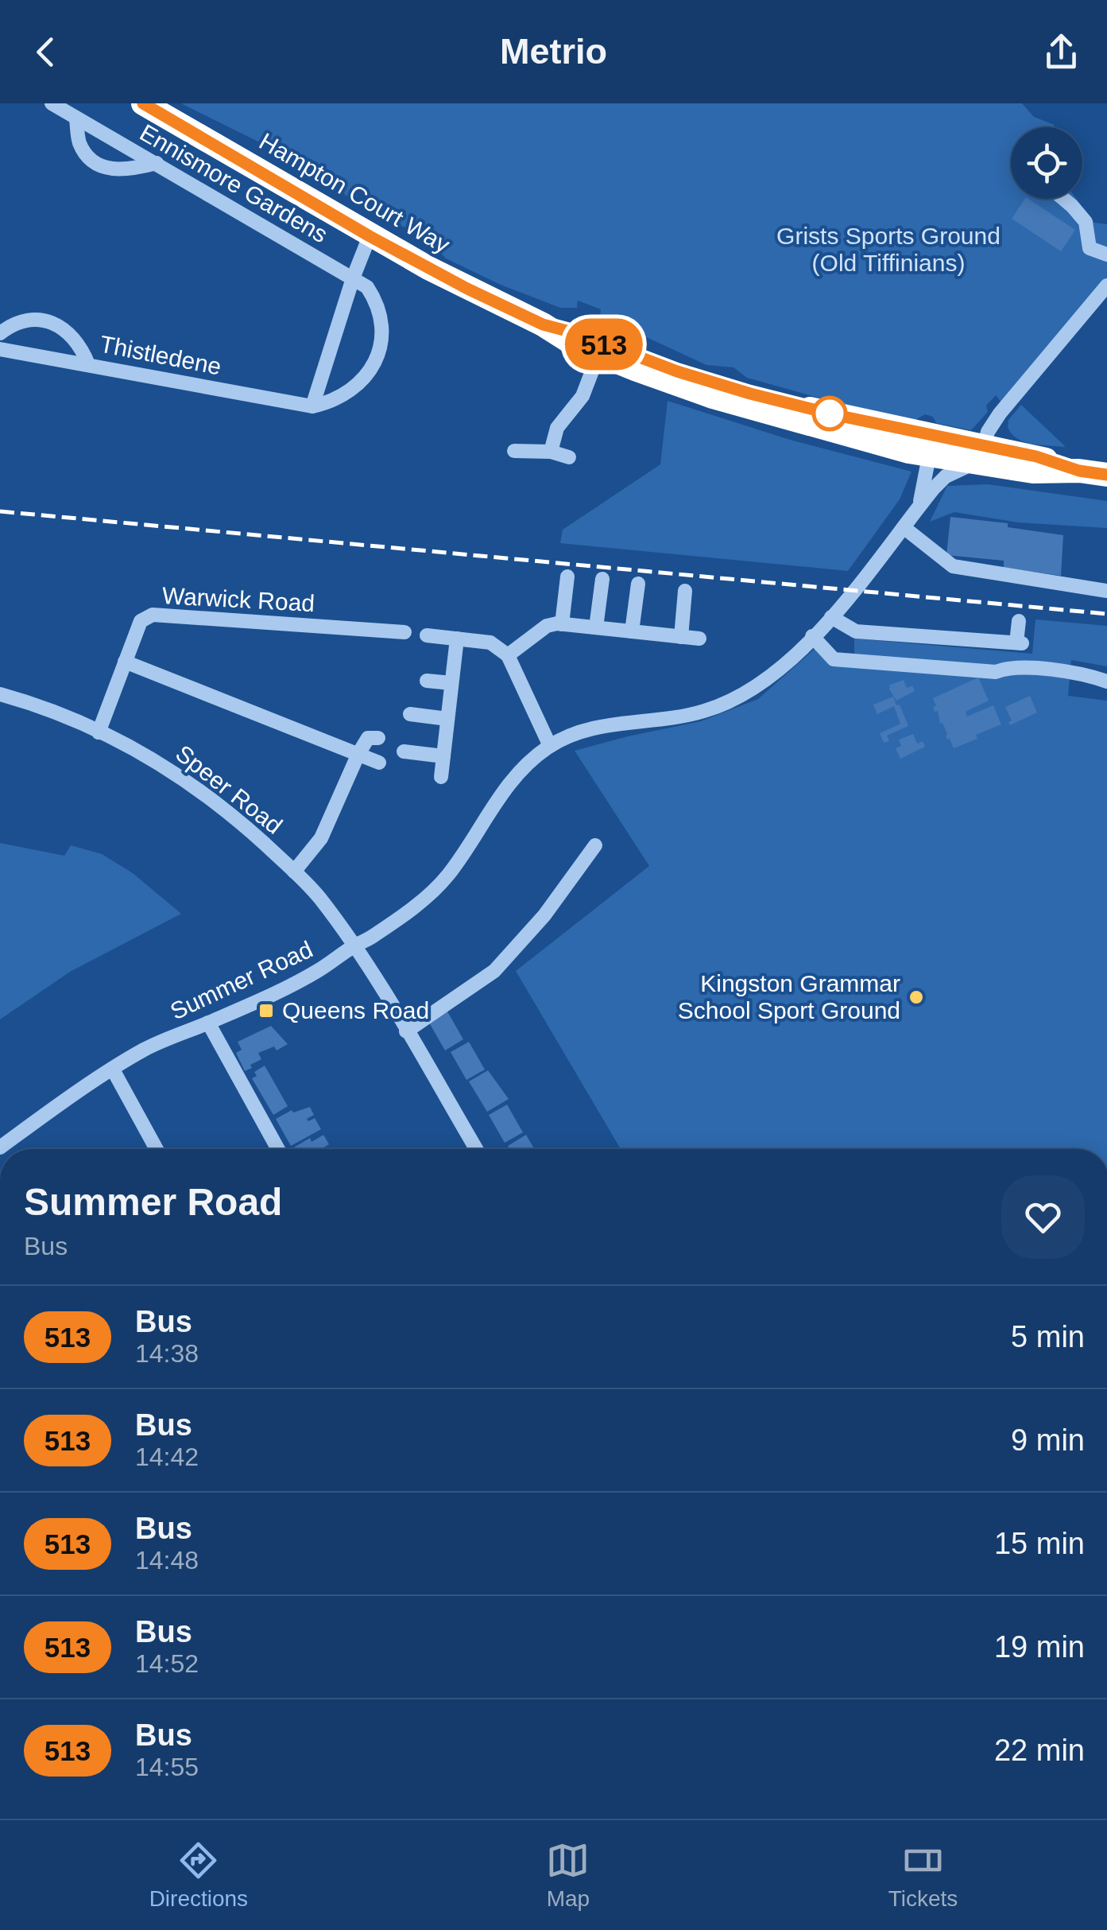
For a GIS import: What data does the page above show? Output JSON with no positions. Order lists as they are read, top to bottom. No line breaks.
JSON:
{"streets":{"highway":["Hampton Court Way"],"street":["Ennismore Gardens","Thistledene","Warwick Road","Speer Road","Summer Road"]},"crossings":[["Hampton Court Way","Summer Road"],["Warwick Road","Speer Road"],["Speer Road","Summer Road"]],"parks":["Grists Sports Ground (Old Tiffinians)"],"places":{"other":["Kingston Grammar School Sport Ground"],"transit":["Queens Road"]},"lines":["bus line 513"],"page":{"header":"Metrio","on_map":"513","heading":["Summer Road","Bus"],"list":[{"mark":"513","name":"Bus","note":"14:38","value":"5 min"},{"mark":"513","name":"Bus","note":"14:42","value":"9 min"},{"mark":"513","name":"Bus","note":"14:48","value":"15 min"},{"mark":"513","name":"Bus","note":"14:52","value":"19 min"},{"mark":"513","name":"Bus","note":"14:55","value":"22 min"}],"tabs":["Directions","Map","Tickets"]}}
